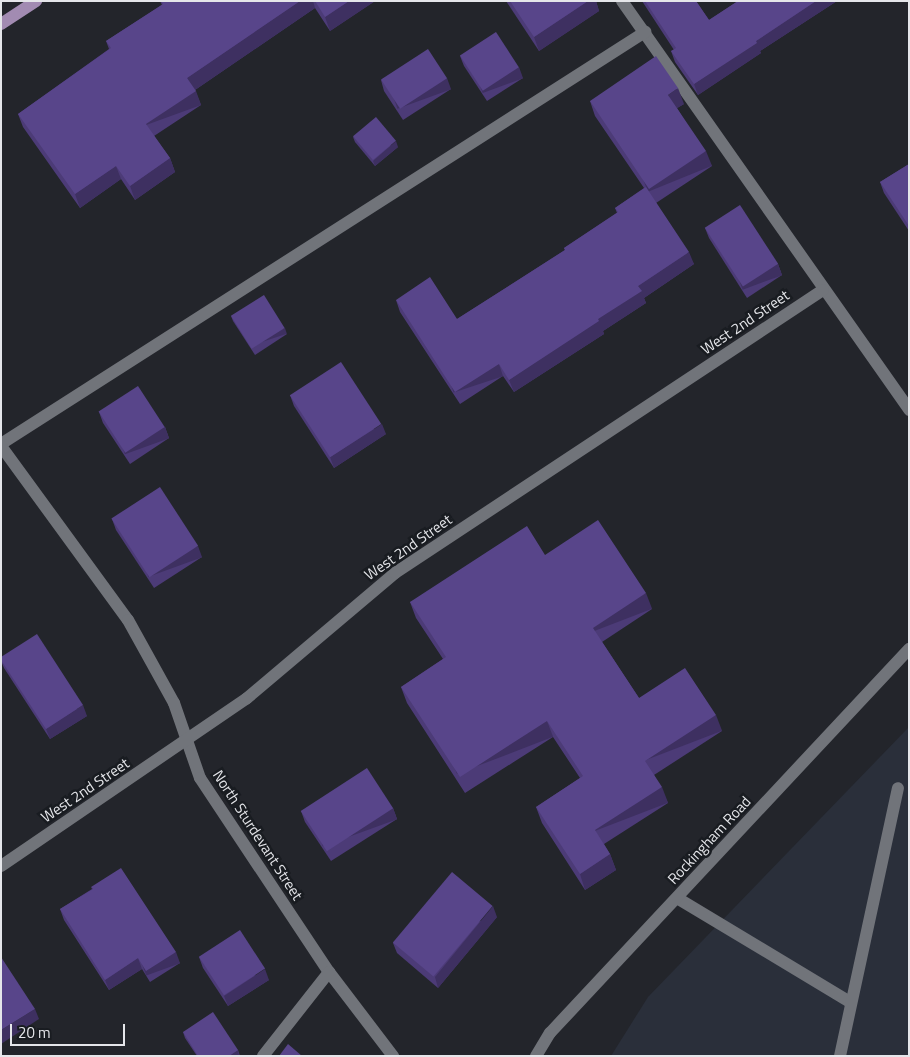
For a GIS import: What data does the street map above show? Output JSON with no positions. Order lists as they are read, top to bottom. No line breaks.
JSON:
{"streets":{"street":["West 2nd Street","North Sturdevant Street","Rockingham Road"]},"crossings":[["West 2nd Street","North Sturdevant Street"]],"scale_bar":"20 m"}
